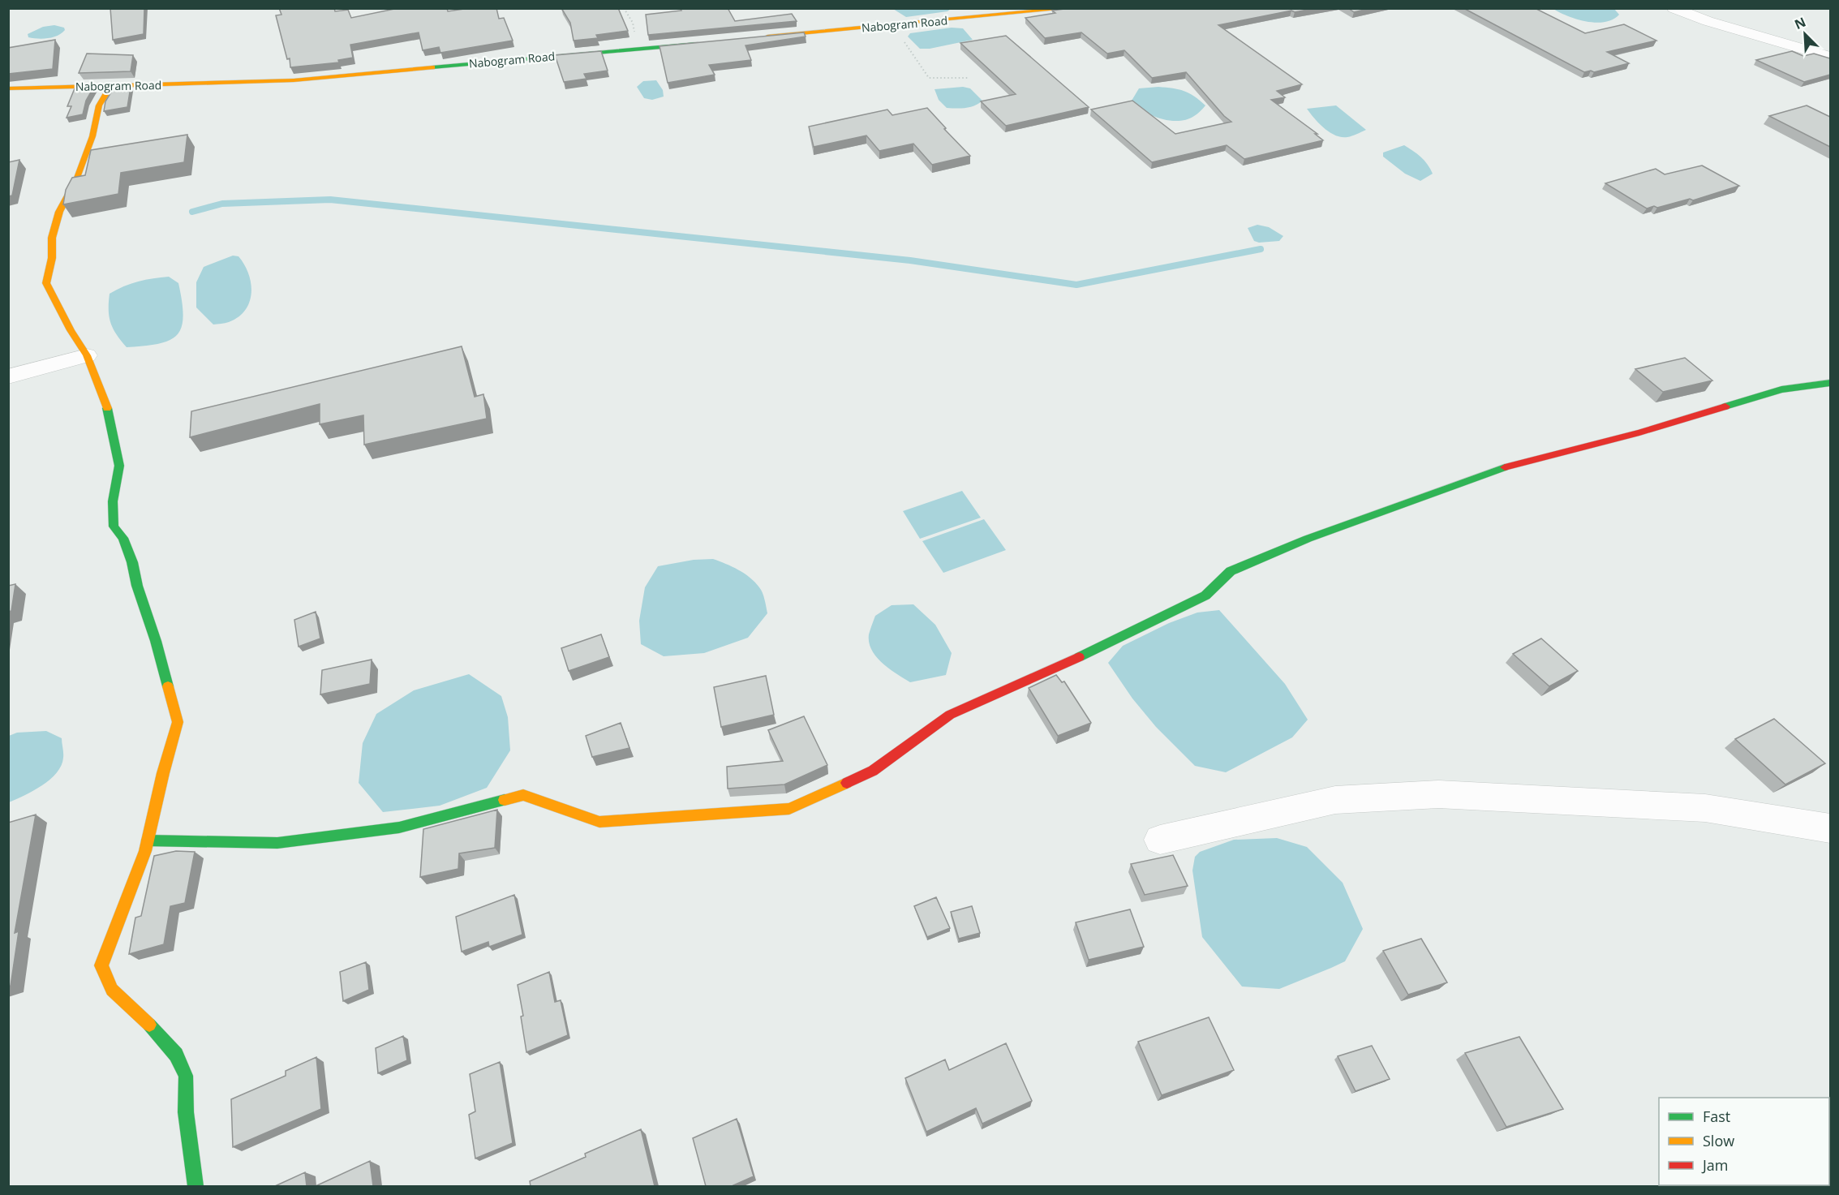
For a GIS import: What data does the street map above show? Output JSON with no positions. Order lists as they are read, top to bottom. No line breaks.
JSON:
{"streets":{"street":["Nabogram Road"]},"legend":["Fast","Slow","Jam"],"north":"top left"}
